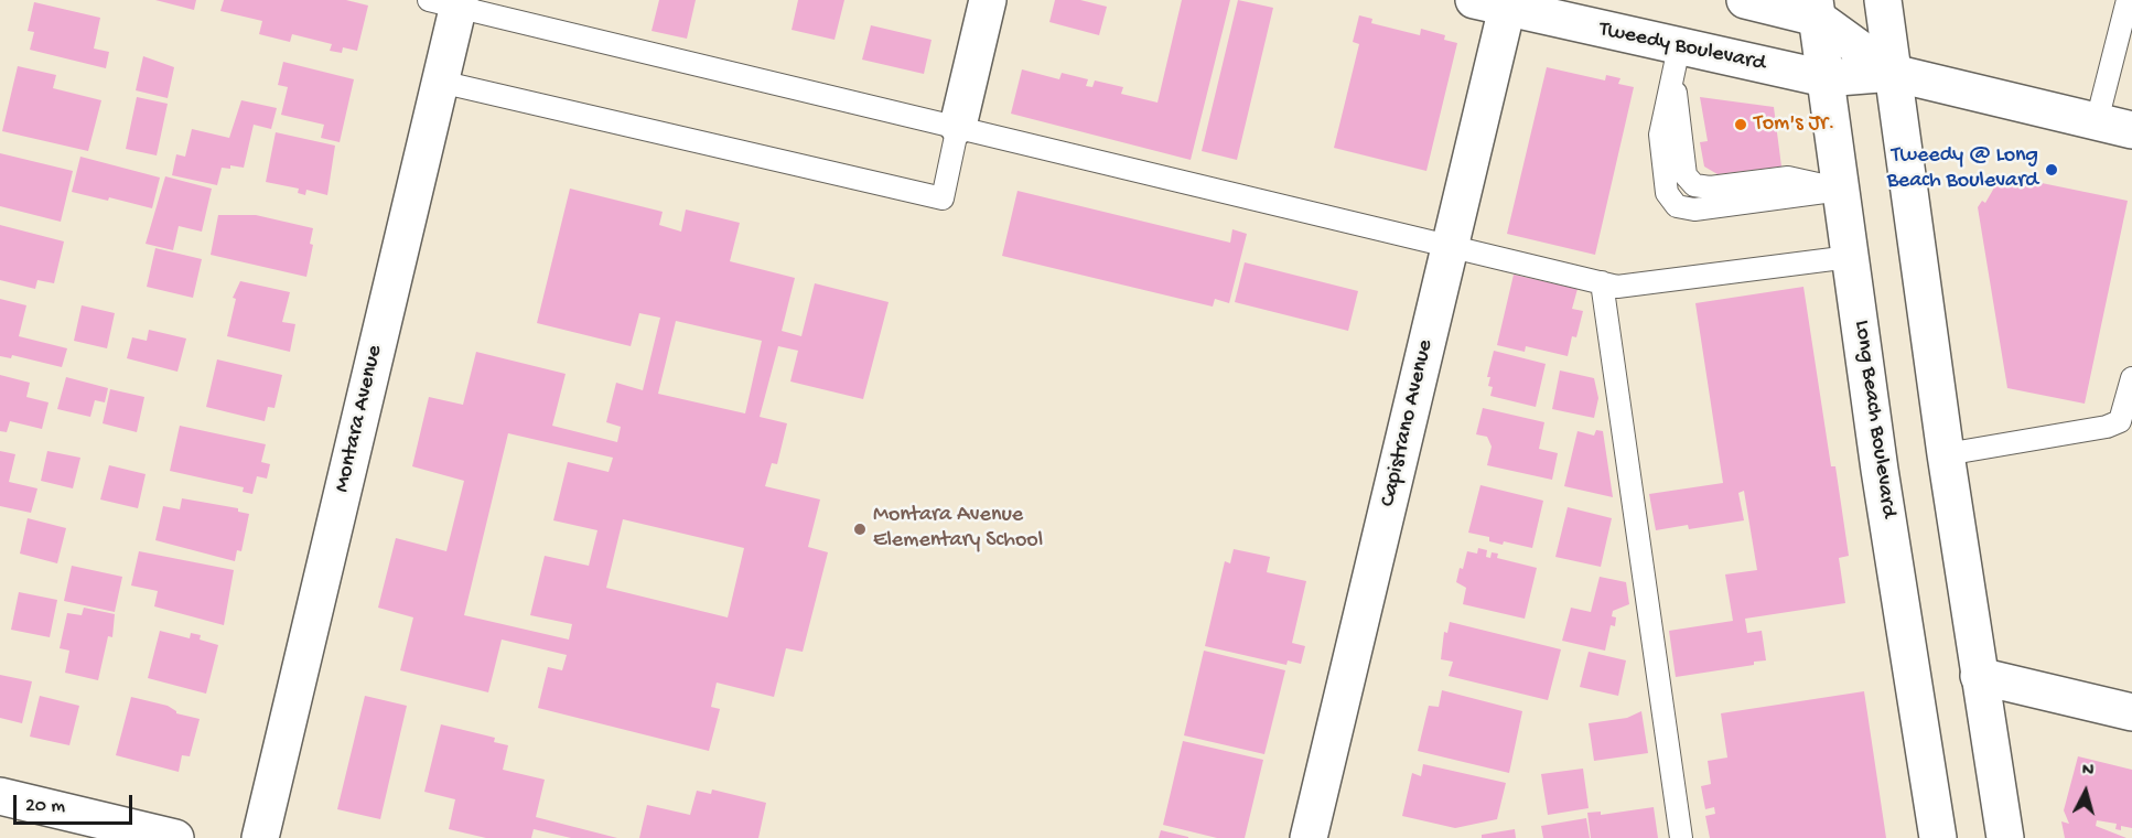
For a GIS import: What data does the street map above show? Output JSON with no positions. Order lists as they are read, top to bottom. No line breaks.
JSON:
{"streets":{"main road":["Tweedy Boulevard","Montara Avenue","Long Beach Boulevard","Capistrano Avenue"]},"crossings":[["Tweedy Boulevard","Long Beach Boulevard"],["Tweedy Boulevard","Capistrano Avenue"]],"places":["Tom's Jr.","Tweedy @ Long Beach Boulevard","Montara Avenue Elementary School"],"scale_bar":"20 m","north":"top"}
